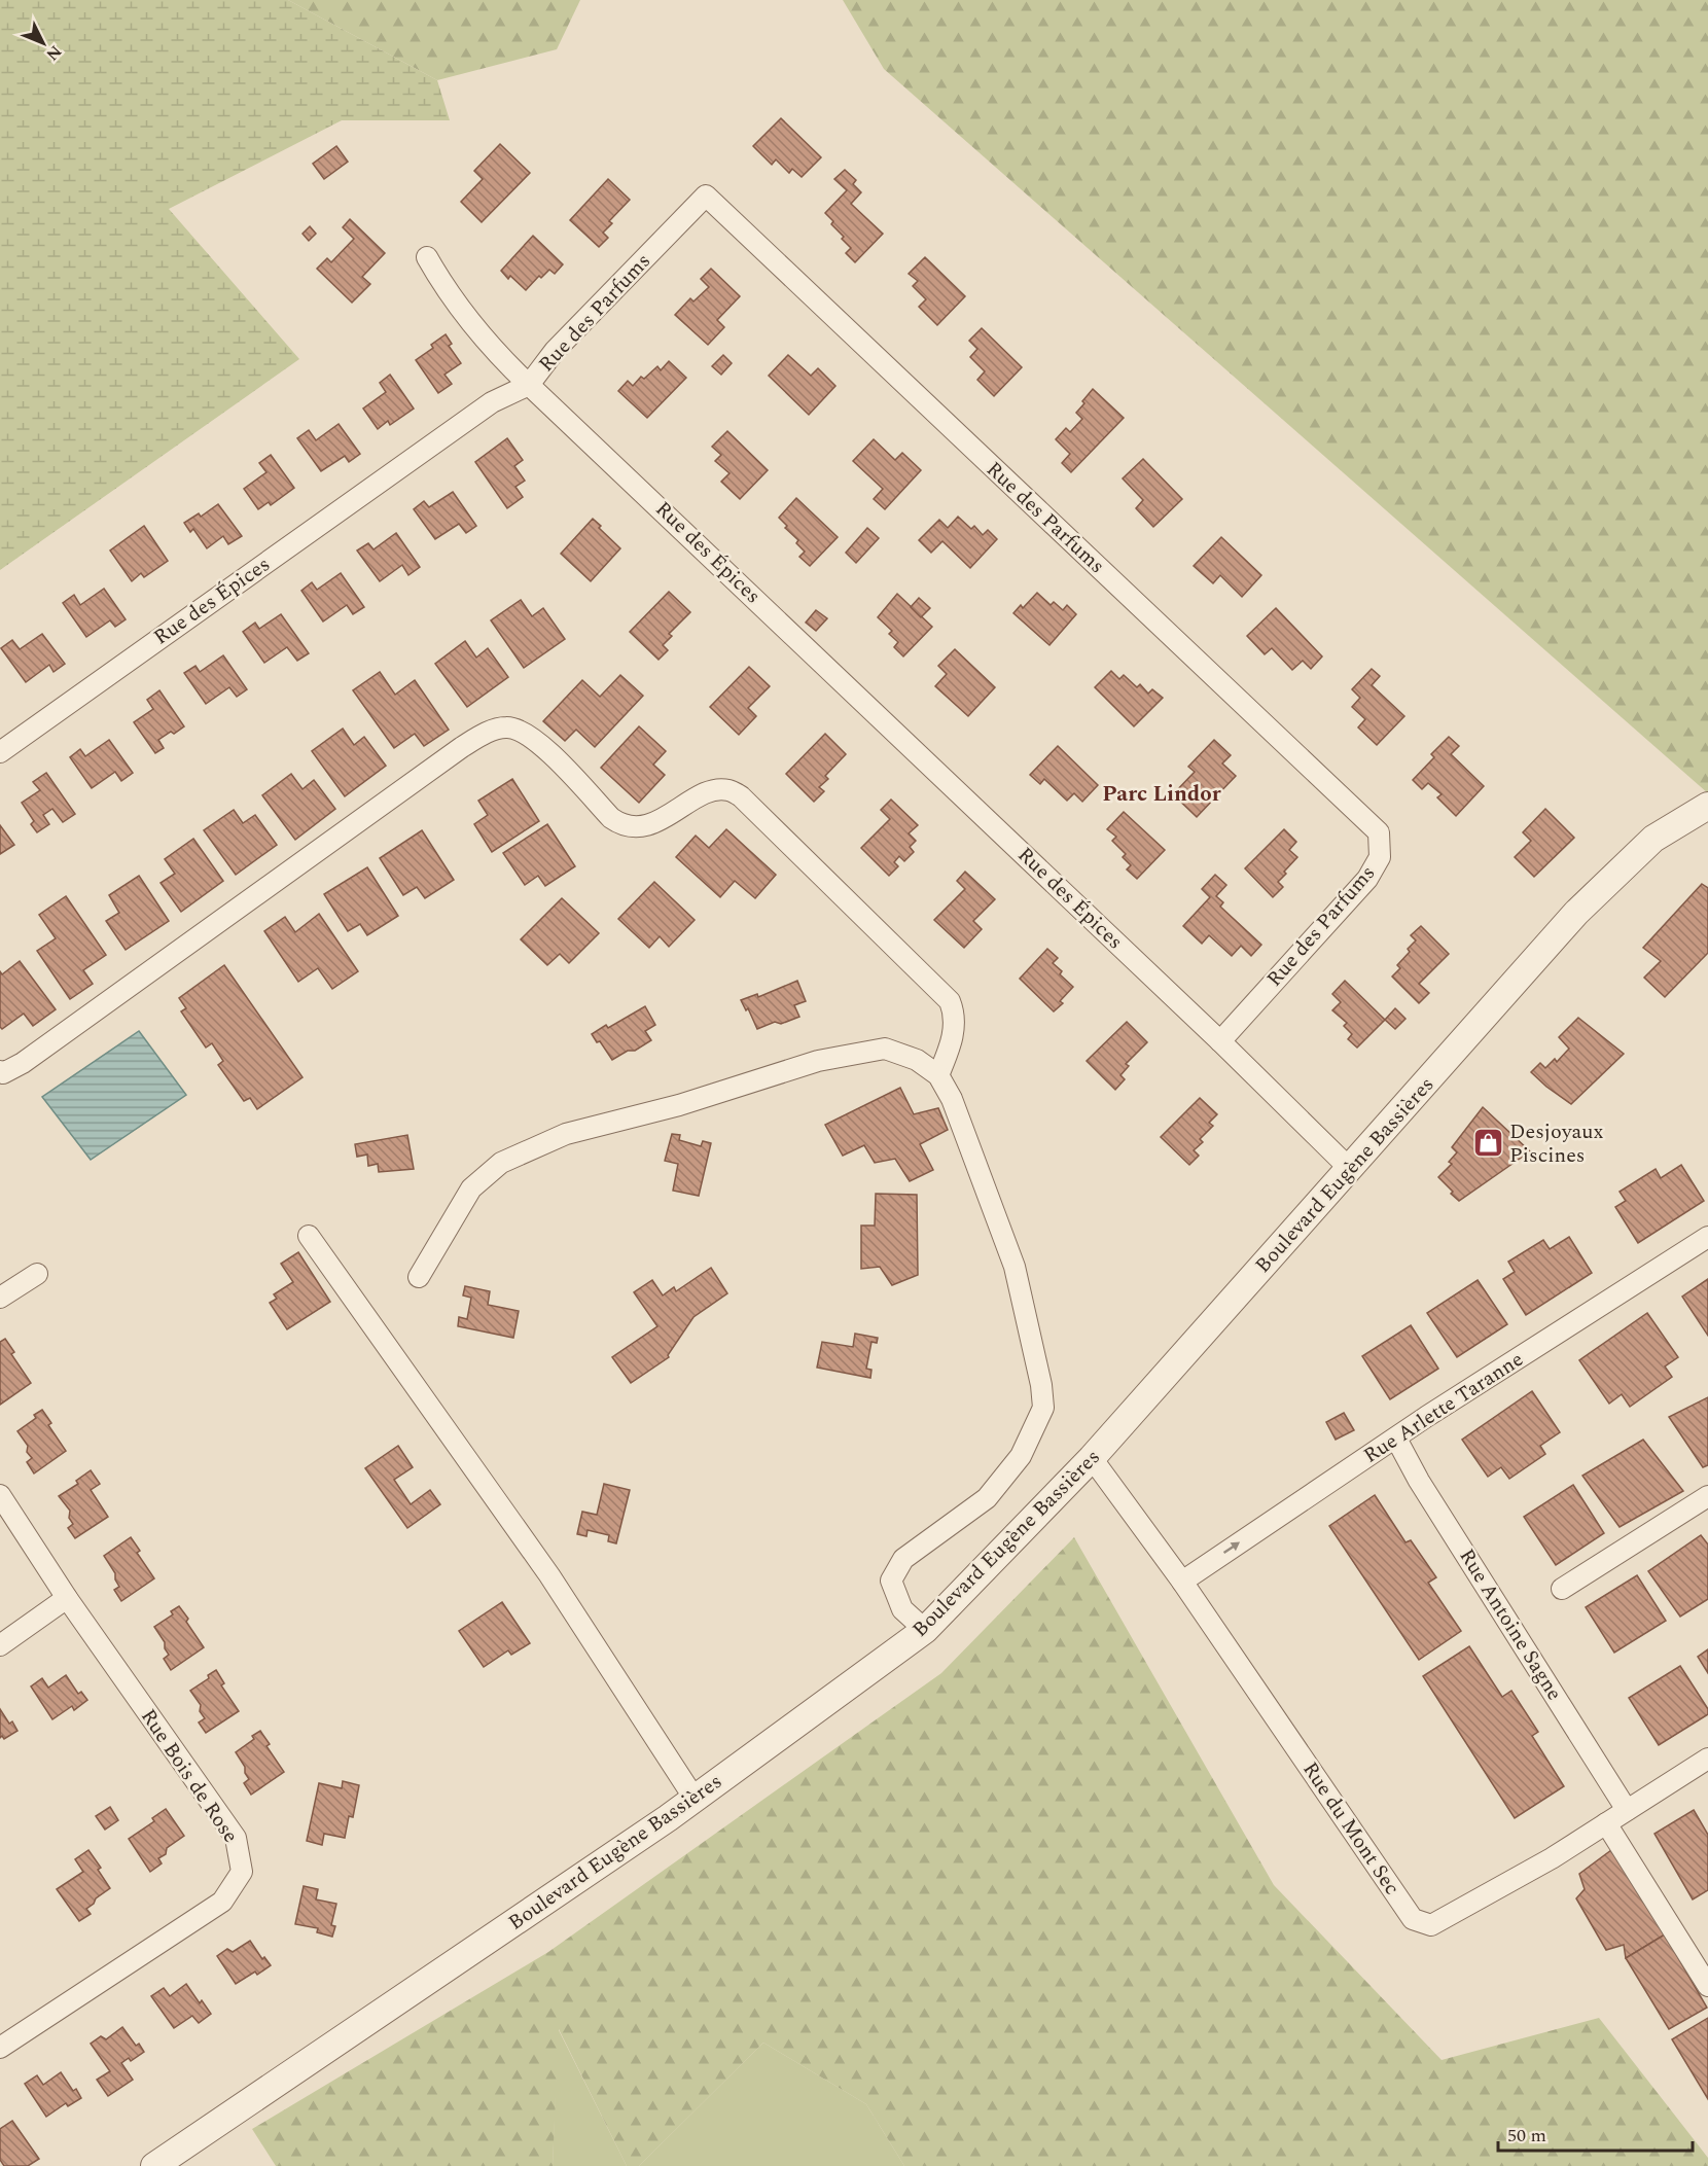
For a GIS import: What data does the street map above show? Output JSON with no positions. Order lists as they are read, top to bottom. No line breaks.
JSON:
{"streets":{"street":["Rue des Parfums","Rue des Épices","Boulevard Eugène Bassières","Rue Arlette Taranne","Rue Antoine Sagne","Rue Bois de Rose","Rue du Mont Sec"]},"crossings":[["Rue des Parfums","Rue des Épices"],["Rue des Épices","Boulevard Eugène Bassières"],["Boulevard Eugène Bassières","Rue du Mont Sec"],["Rue Arlette Taranne","Rue Antoine Sagne"],["Rue Arlette Taranne","Rue du Mont Sec"],["Rue Antoine Sagne","Rue du Mont Sec"]],"one_way":["Rue Arlette Taranne"],"districts":["Parc Lindor"],"places":{"shop":["Desjoyaux Piscines"]},"scale_bar":"50 m","north":"bottom right"}
